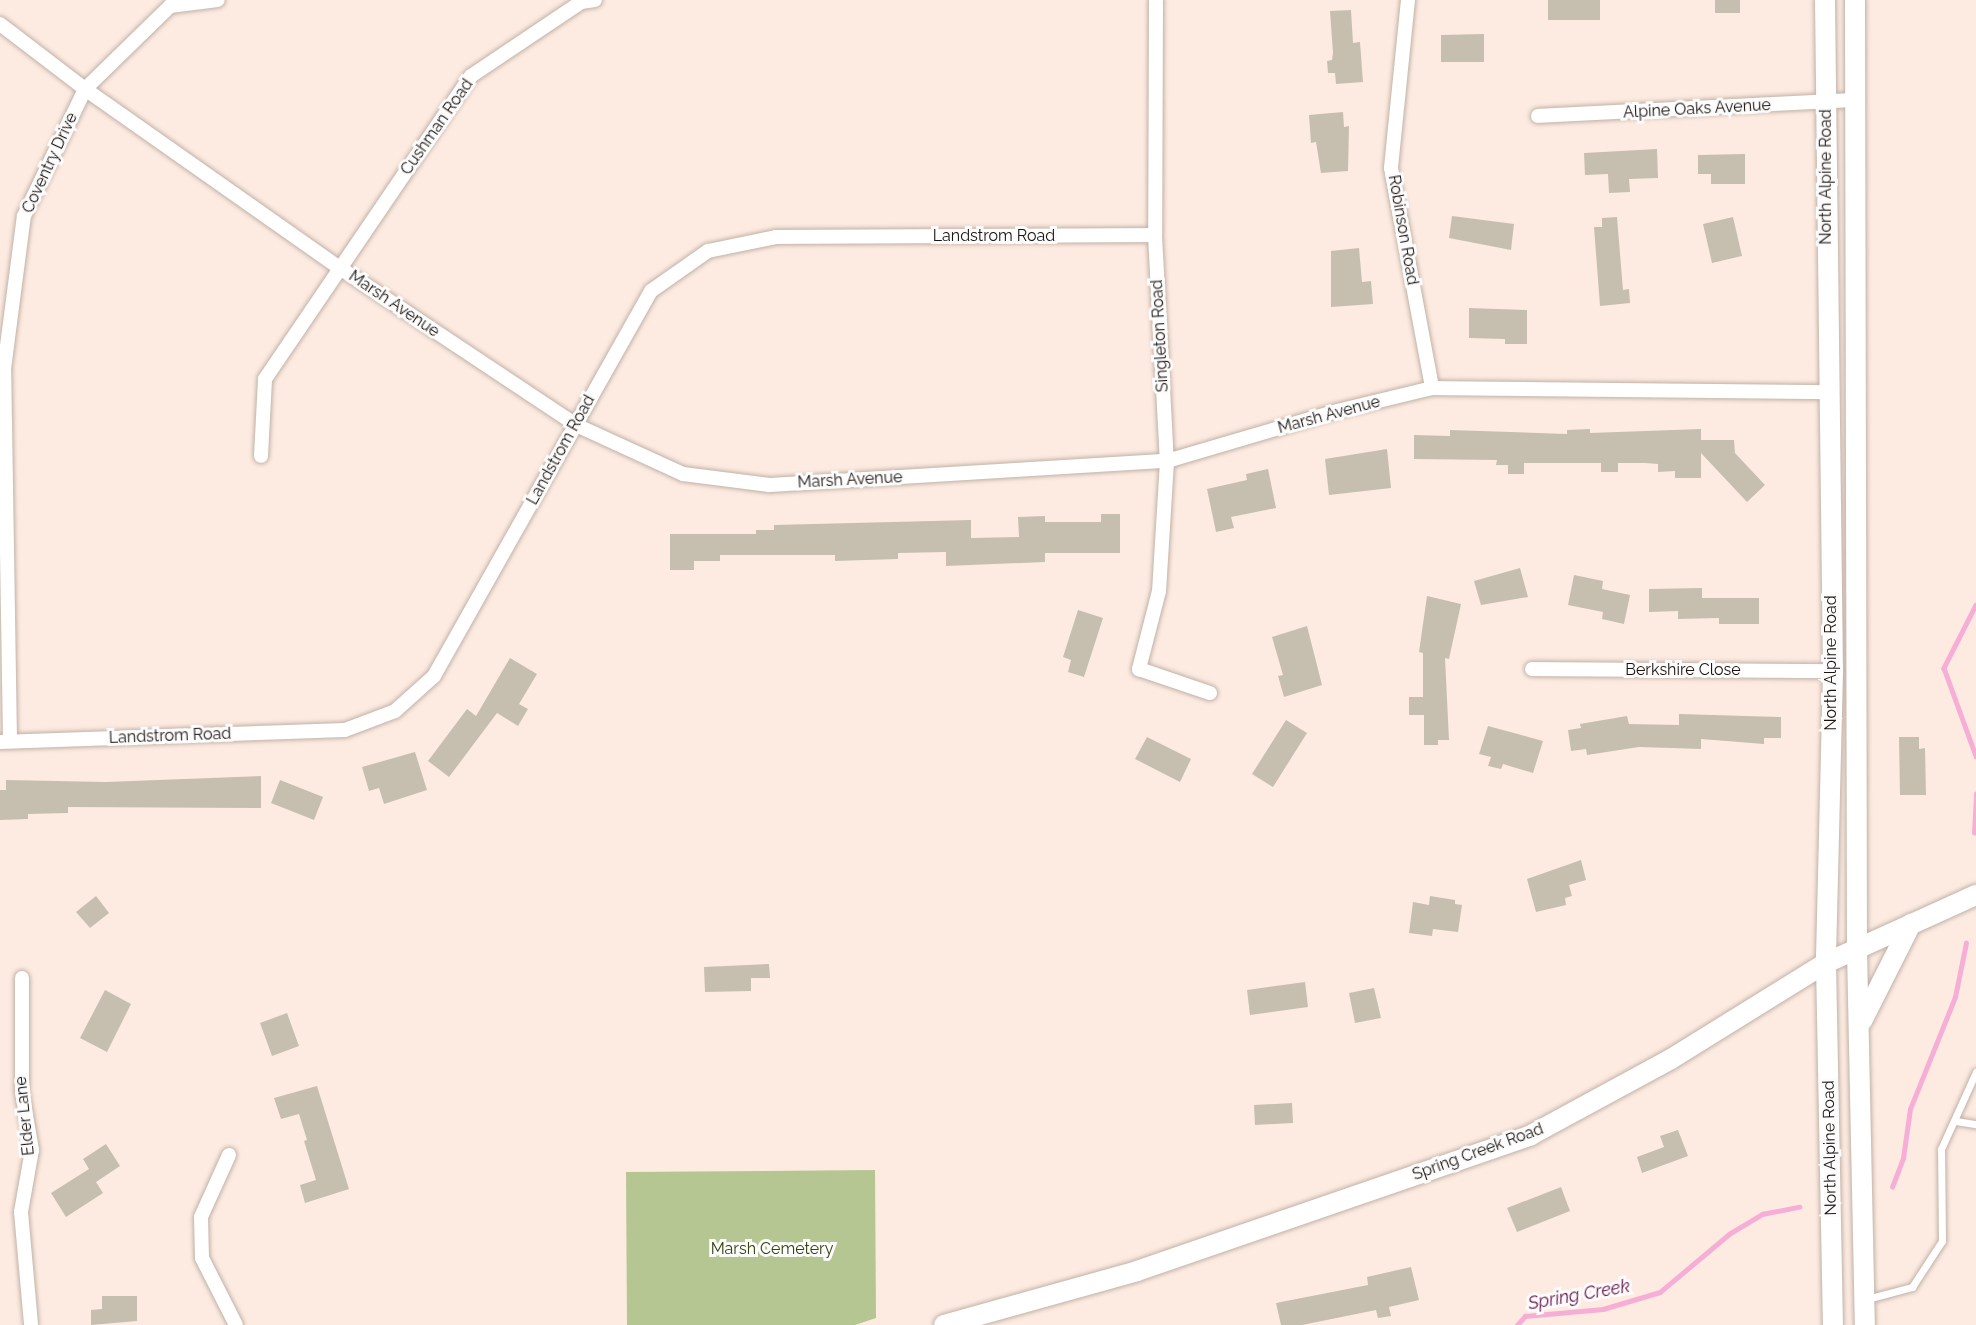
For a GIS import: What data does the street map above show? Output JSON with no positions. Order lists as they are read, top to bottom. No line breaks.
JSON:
{"streets":{"main road":["North Alpine Road","Spring Creek Road"],"street":["Alpine Oaks Avenue","Cushman Road","Coventry Drive","Robinson Road","Landstrom Road","Marsh Avenue","Singleton Road","Berkshire Close","Elder Lane"]},"crossings":[["Alpine Oaks Avenue","North Alpine Road"],["Cushman Road","Marsh Avenue"],["Coventry Drive","Landstrom Road"],["Coventry Drive","Marsh Avenue"],["North Alpine Road","Marsh Avenue"],["North Alpine Road","Berkshire Close"],["North Alpine Road","Spring Creek Road"],["Robinson Road","Marsh Avenue"],["Landstrom Road","Marsh Avenue"],["Landstrom Road","Singleton Road"],["Marsh Avenue","Singleton Road"]],"water":["Spring Creek"],"parks":["Marsh Cemetery"]}
